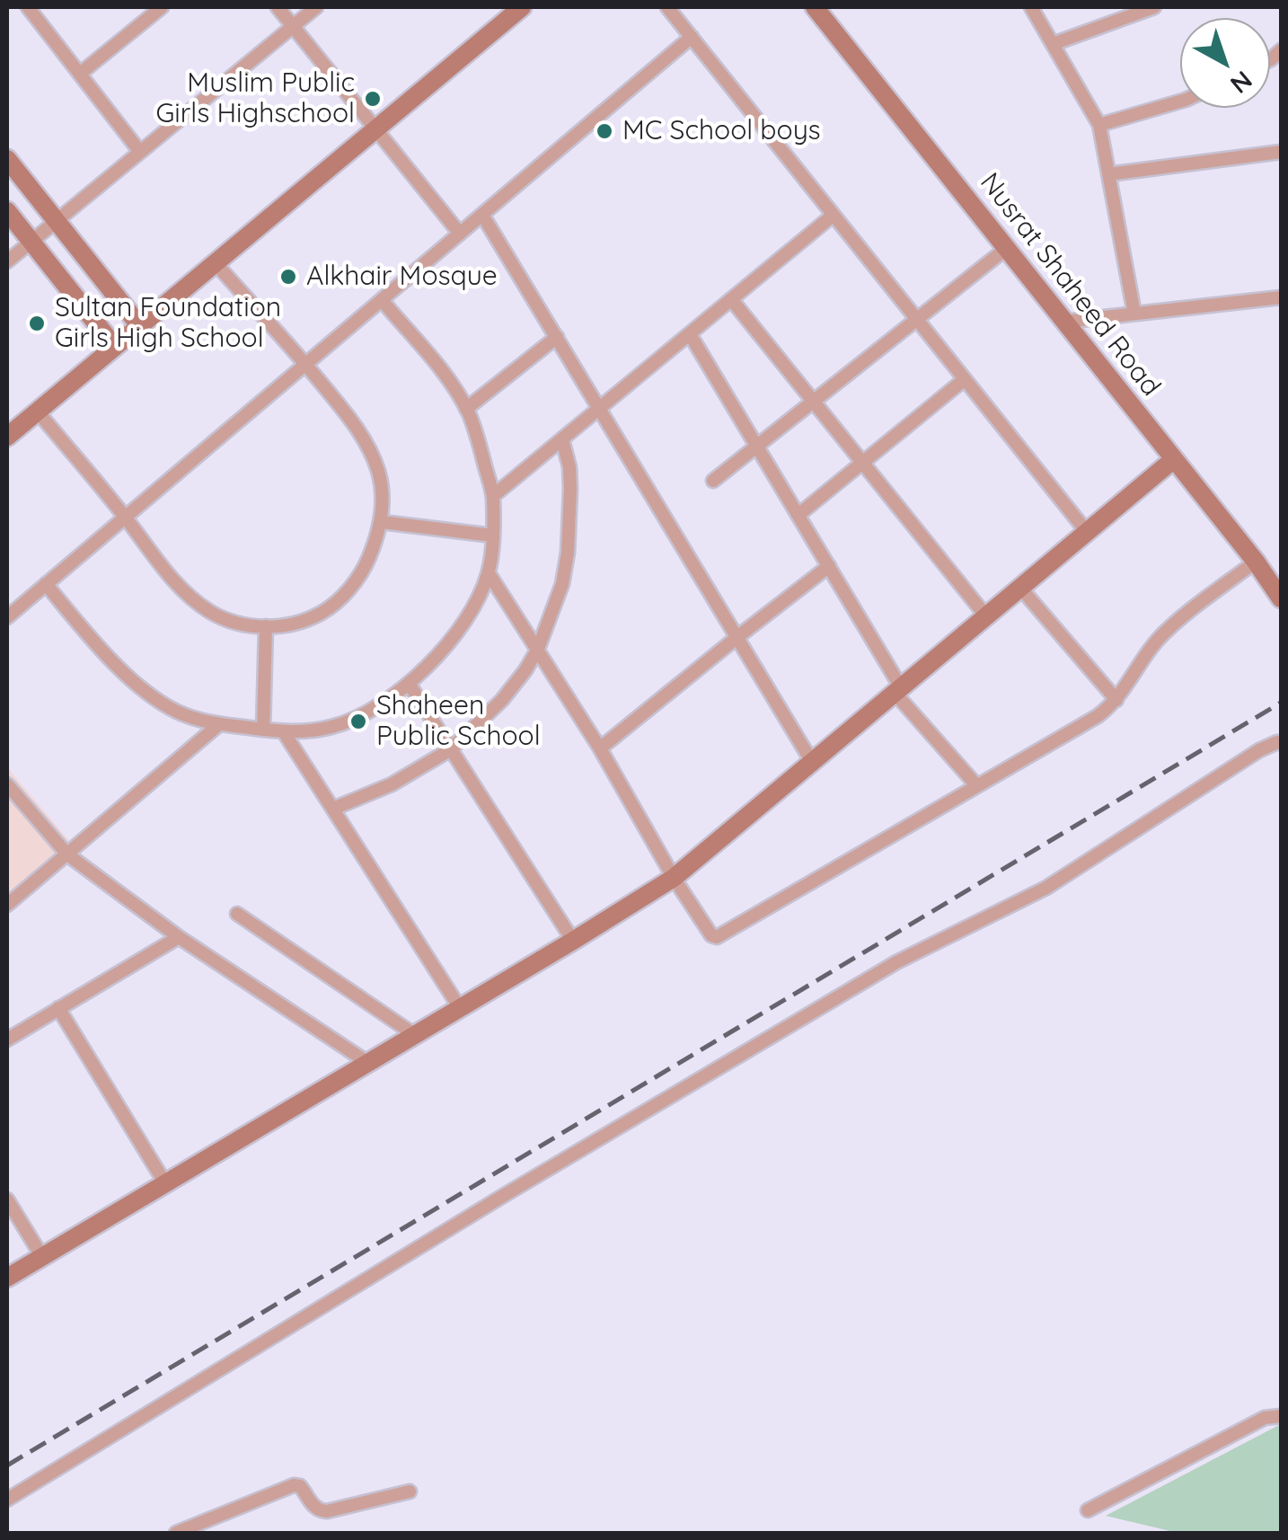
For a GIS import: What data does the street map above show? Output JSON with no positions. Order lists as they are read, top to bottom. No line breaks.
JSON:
{"streets":{"street":["Nusrat Shaheed Road"]},"places":["Muslim Public Girls Highschool","MC School boys","Alkhair Mosque","Sultan Foundation Girls High School","Shaheen Public School"],"north":"bottom right"}
